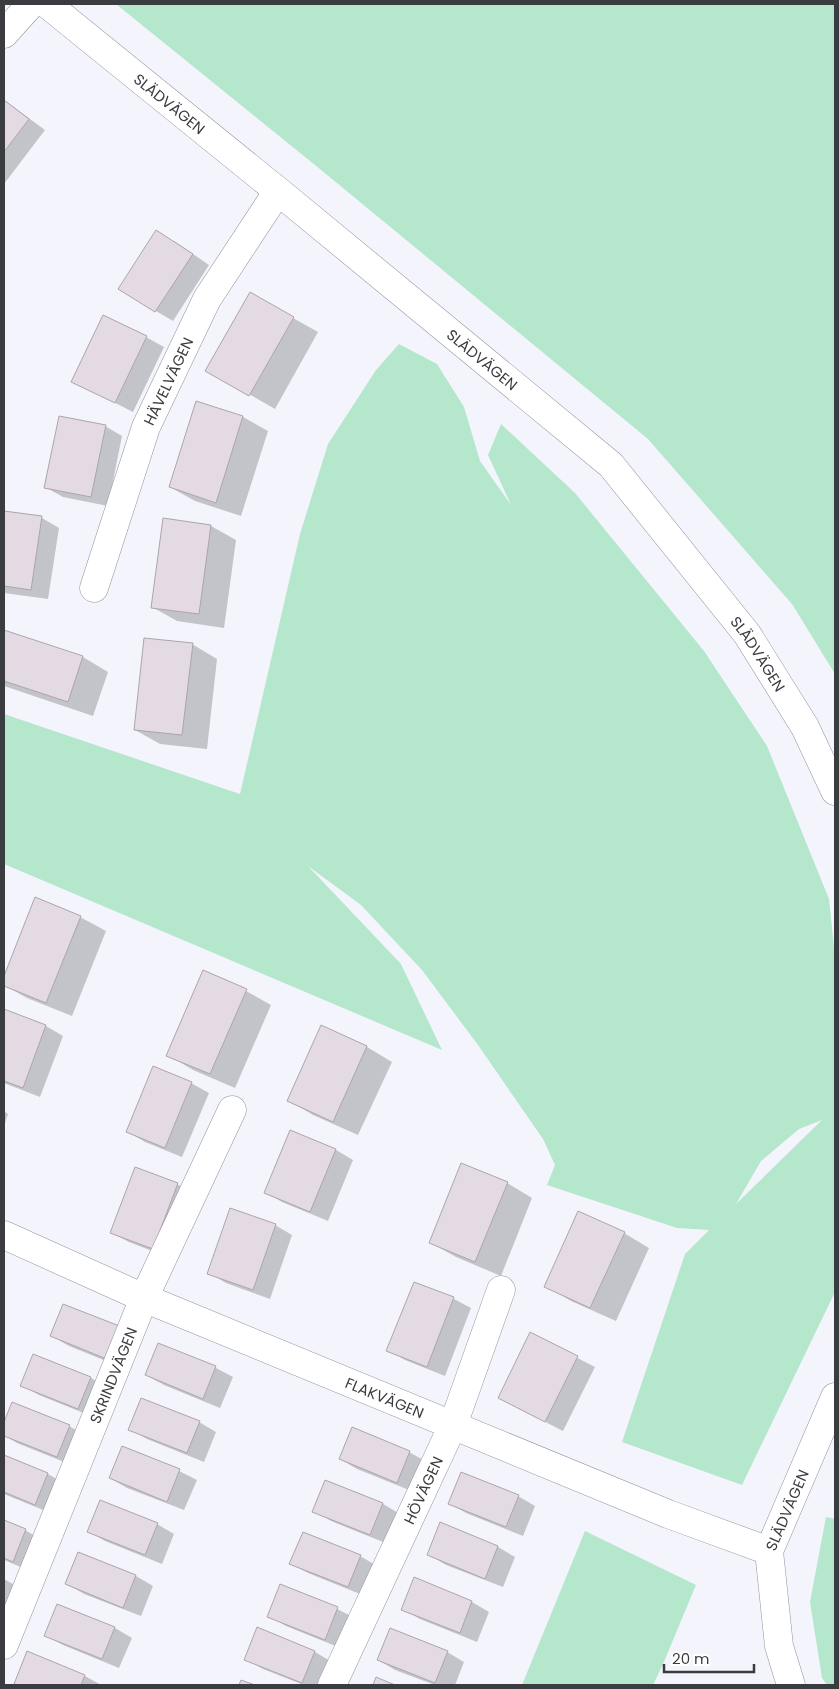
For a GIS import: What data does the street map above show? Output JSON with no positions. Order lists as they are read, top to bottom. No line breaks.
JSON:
{"streets":{"street":["SLÄDVÄGEN","HÄVELVÄGEN","SKRINDVÄGEN","FLAKVÄGEN","HÖVÄGEN"]},"crossings":[["SLÄDVÄGEN","HÄVELVÄGEN"],["SLÄDVÄGEN","FLAKVÄGEN"],["SKRINDVÄGEN","FLAKVÄGEN"],["FLAKVÄGEN","HÖVÄGEN"]],"scale_bar":"20 m"}
